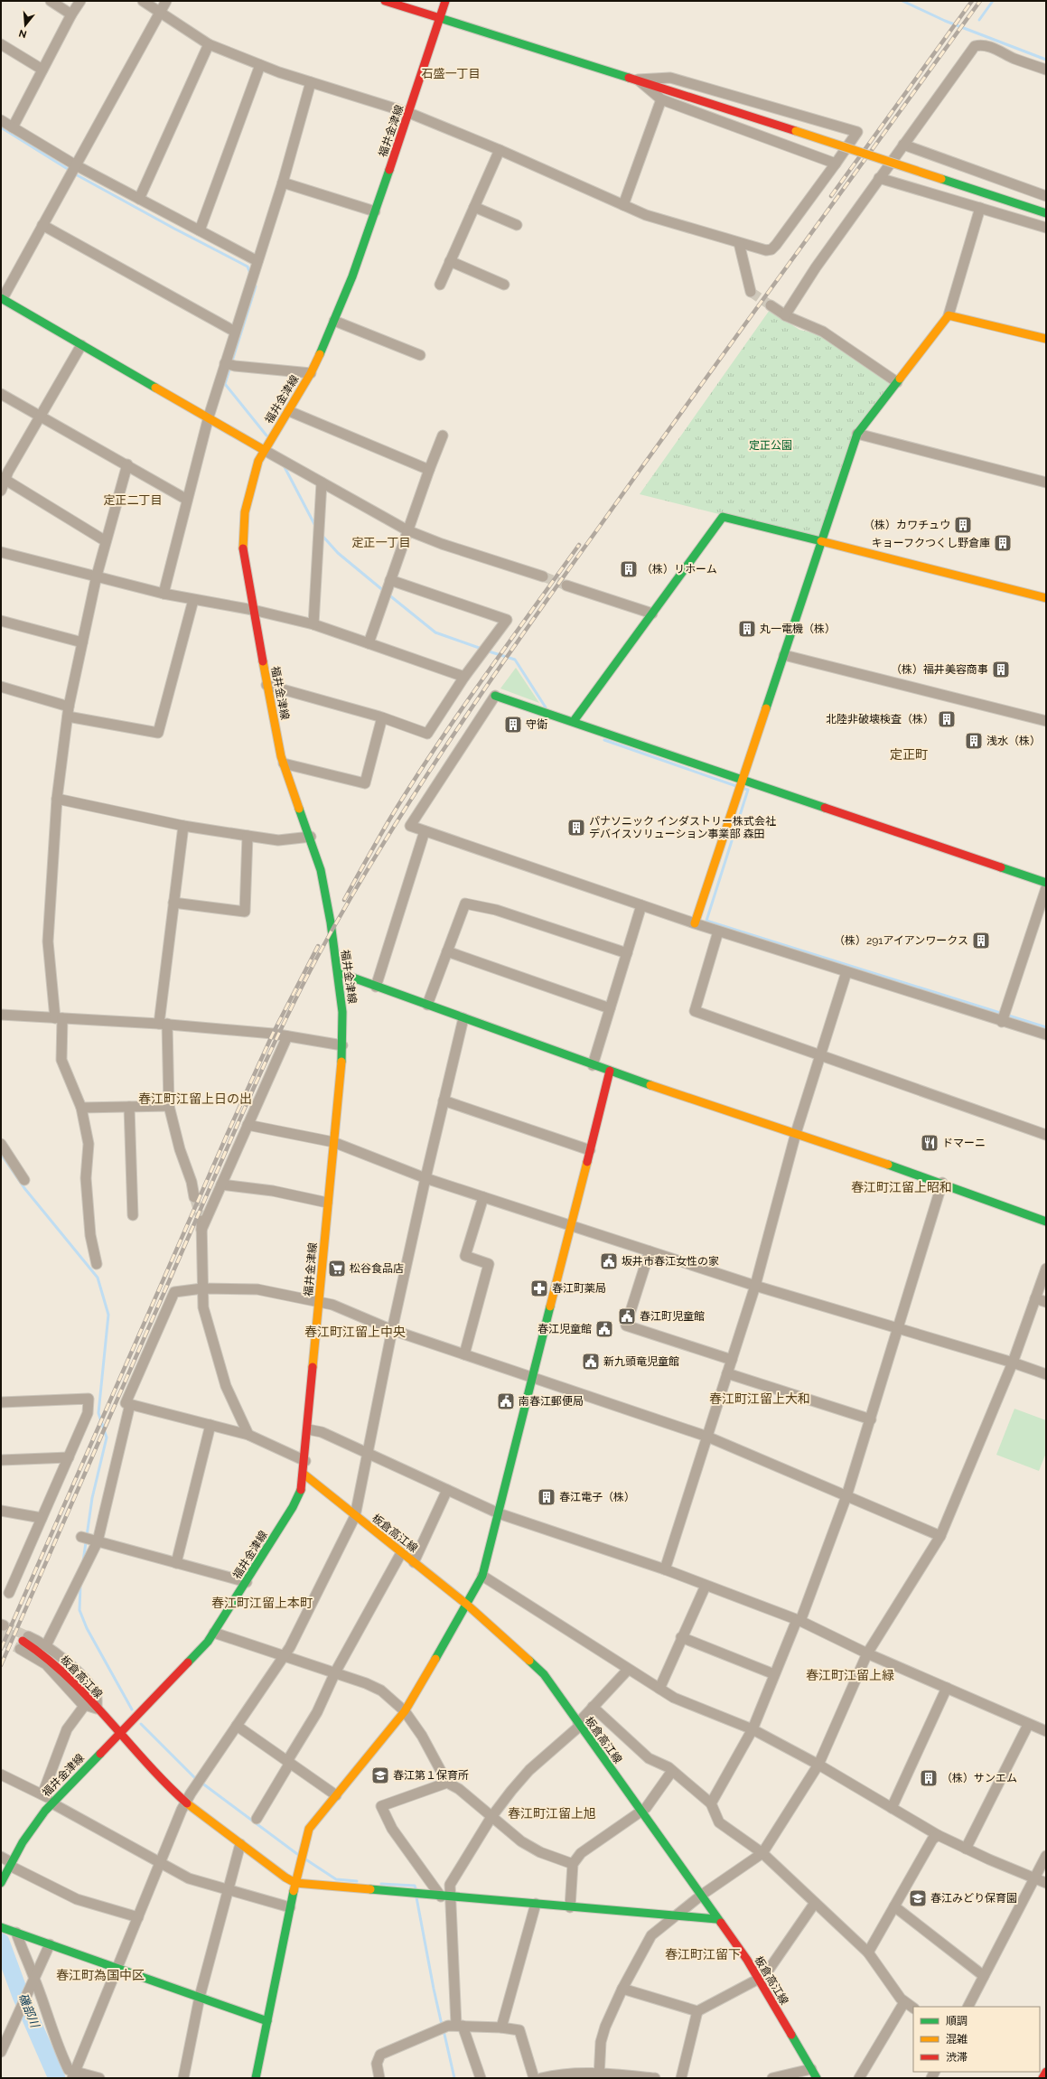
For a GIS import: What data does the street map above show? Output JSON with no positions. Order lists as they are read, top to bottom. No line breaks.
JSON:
{"streets":{"street":["福井金津線","板倉高江線"]},"crossings":[["福井金津線","板倉高江線"]],"districts":["石盛一丁目","定正二丁目","定正一丁目","定正町","春江町江留上日の出","春江町江留上昭和","春江町江留上中央","春江町江留上大和","春江町江留上本町","春江町江留上緑","春江町江留上旭","春江町江留下","春江町為国中区"],"water":["磯部川"],"parks":["定正公園"],"places":{"building":["（株）カワチュウ","キョーフクつくし野倉庫","（株）リホーム","丸一電機（株）","（株）福井美容商事","北陸非破壊検査（株）","守衛","浅水（株）","パナソニック インダストリー株式会社 デバイスソリューション事業部 森田","（株）291アイアンワークス","春江電子（株）","（株）サンエム"],"restaurant":["ドマーニ"],"public building":["坂井市春江女性の家","春江町児童館","春江児童館","新九頭竜児童館","南春江郵便局"],"supermarket":["松谷食品店"],"pharmacy":["春江町薬局"],"school or university":["春江第１保育所","春江みどり保育園"]},"legend":["順調","混雑","渋滞"],"north":"bottom"}
